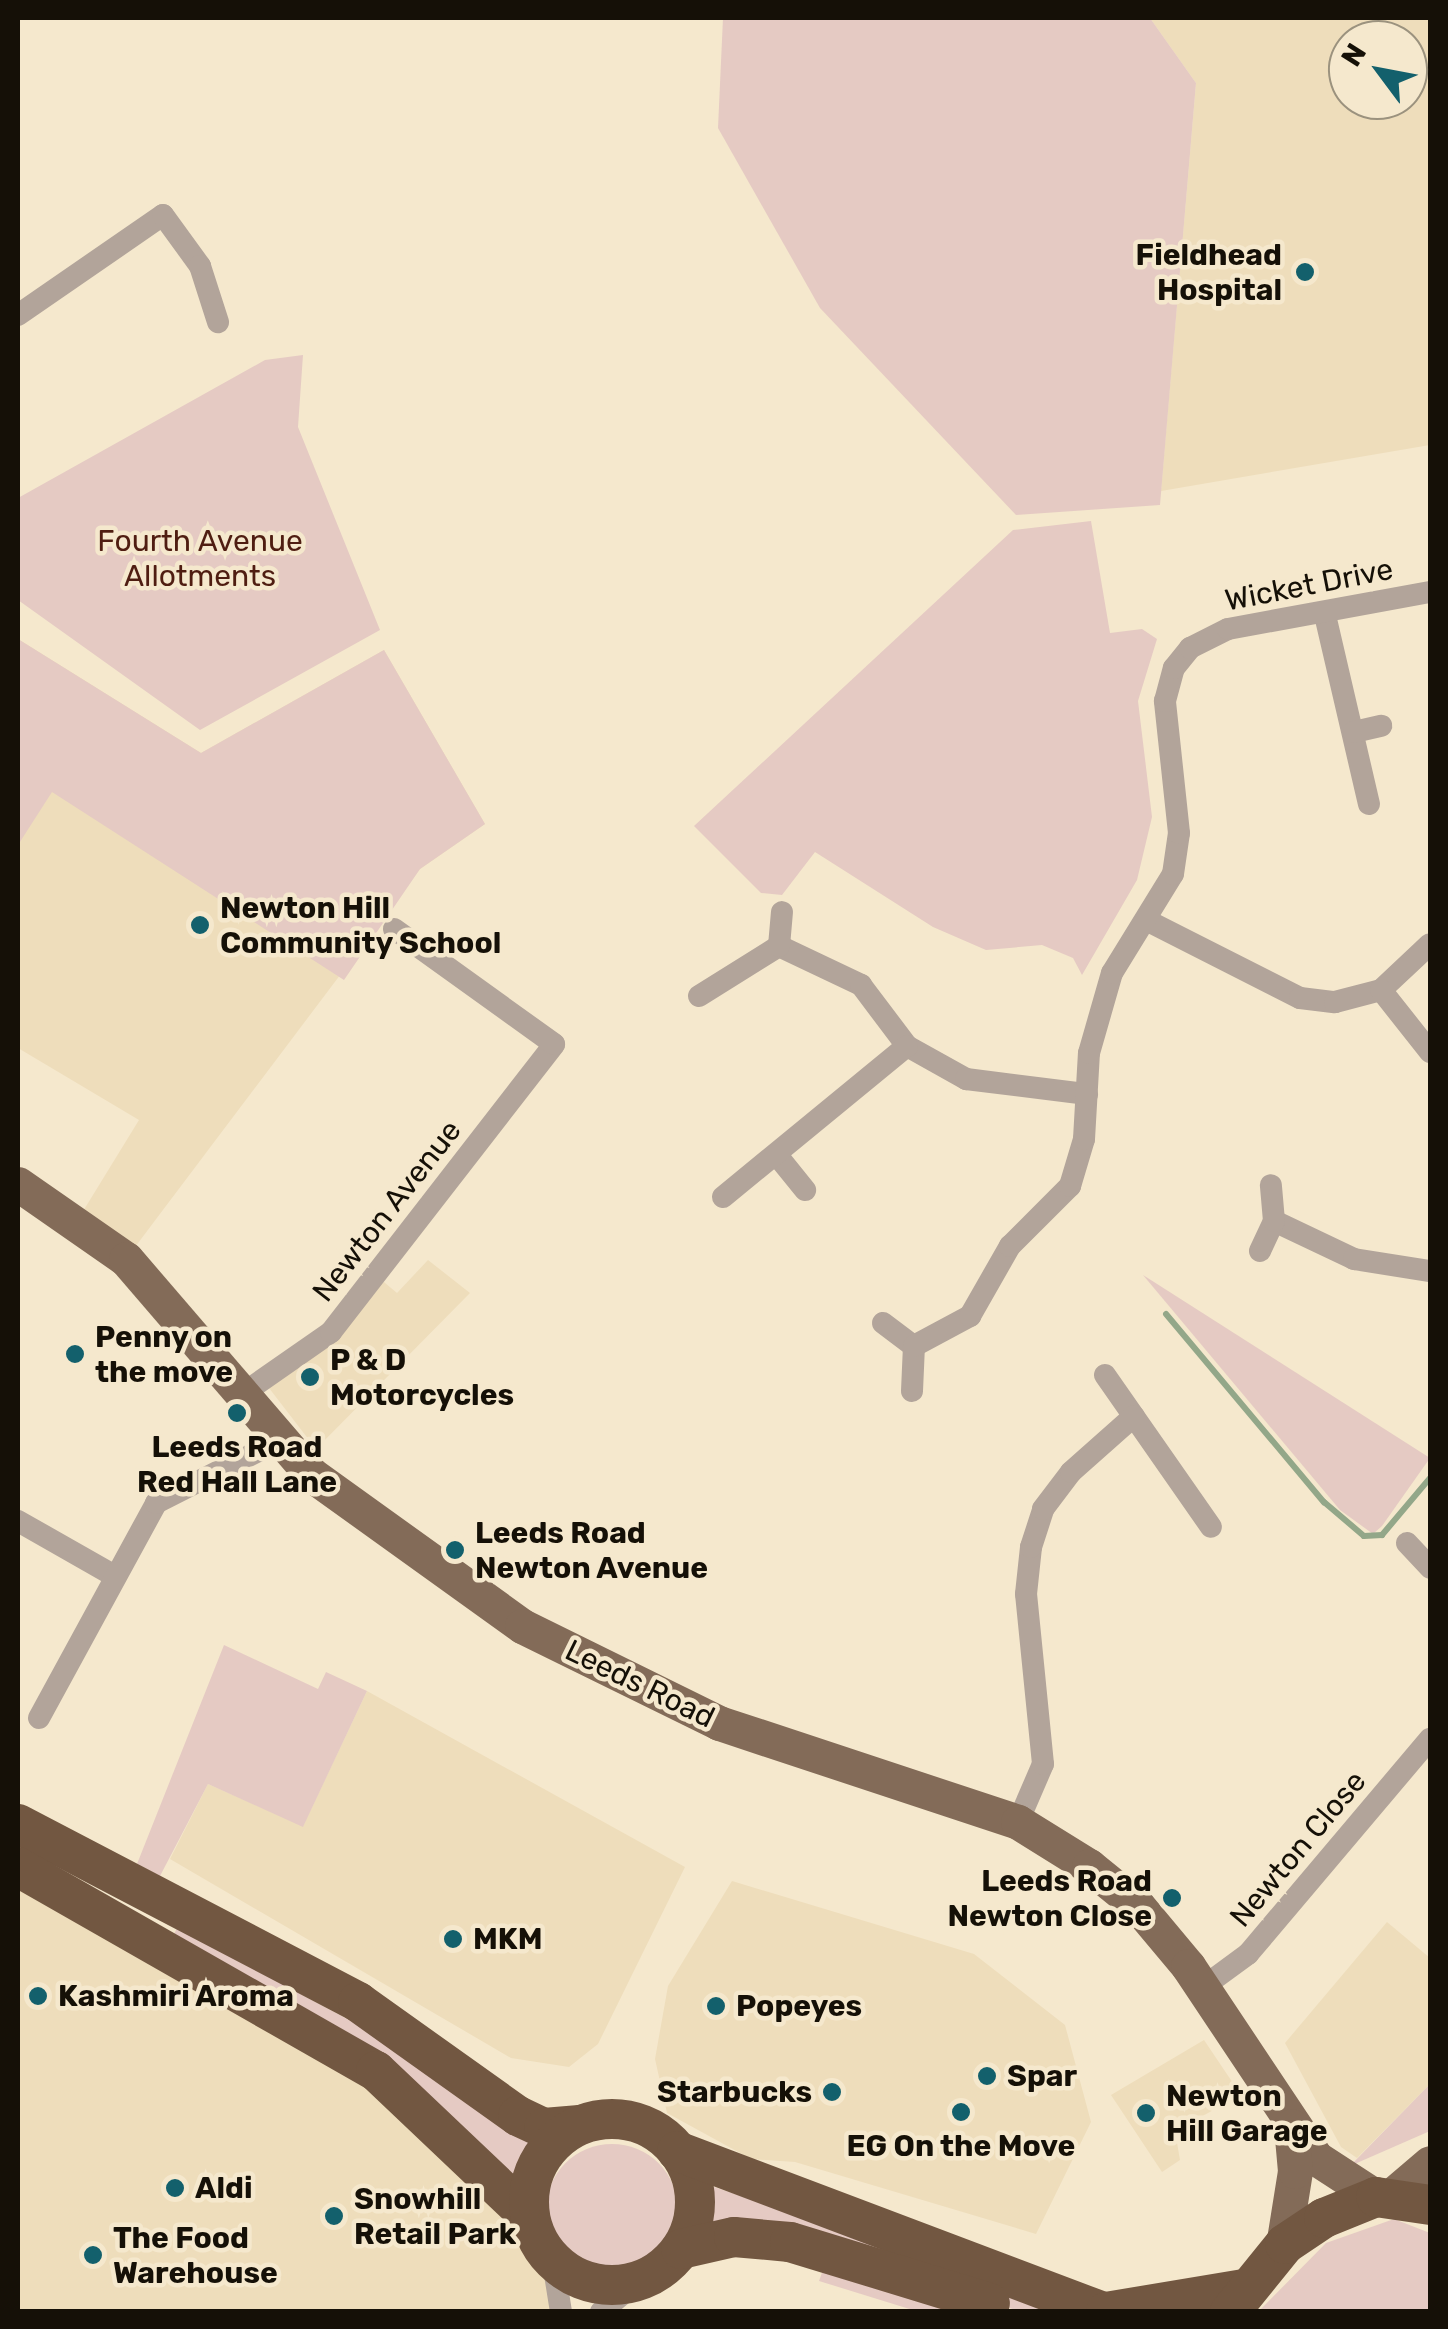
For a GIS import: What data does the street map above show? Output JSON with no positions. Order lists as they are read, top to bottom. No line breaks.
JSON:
{"streets":{"main road":["Leeds Road"],"street":["Wicket Drive","Newton Avenue","Newton Close"]},"crossings":[["Newton Avenue","Leeds Road"],["Leeds Road","Newton Close"]],"parks":["Fourth Avenue Allotments"],"places":["Fieldhead Hospital","Newton Hill Community School","Penny on the move","P & D Motorcycles","Leeds Road Red Hall Lane","Leeds Road Newton Avenue","Leeds Road Newton Close","MKM","Kashmiri Aroma","Popeyes","Spar","Starbucks","EG On the Move","Newton Hill Garage","Aldi","Snowhill Retail Park","The Food Warehouse"],"north":"top left"}
